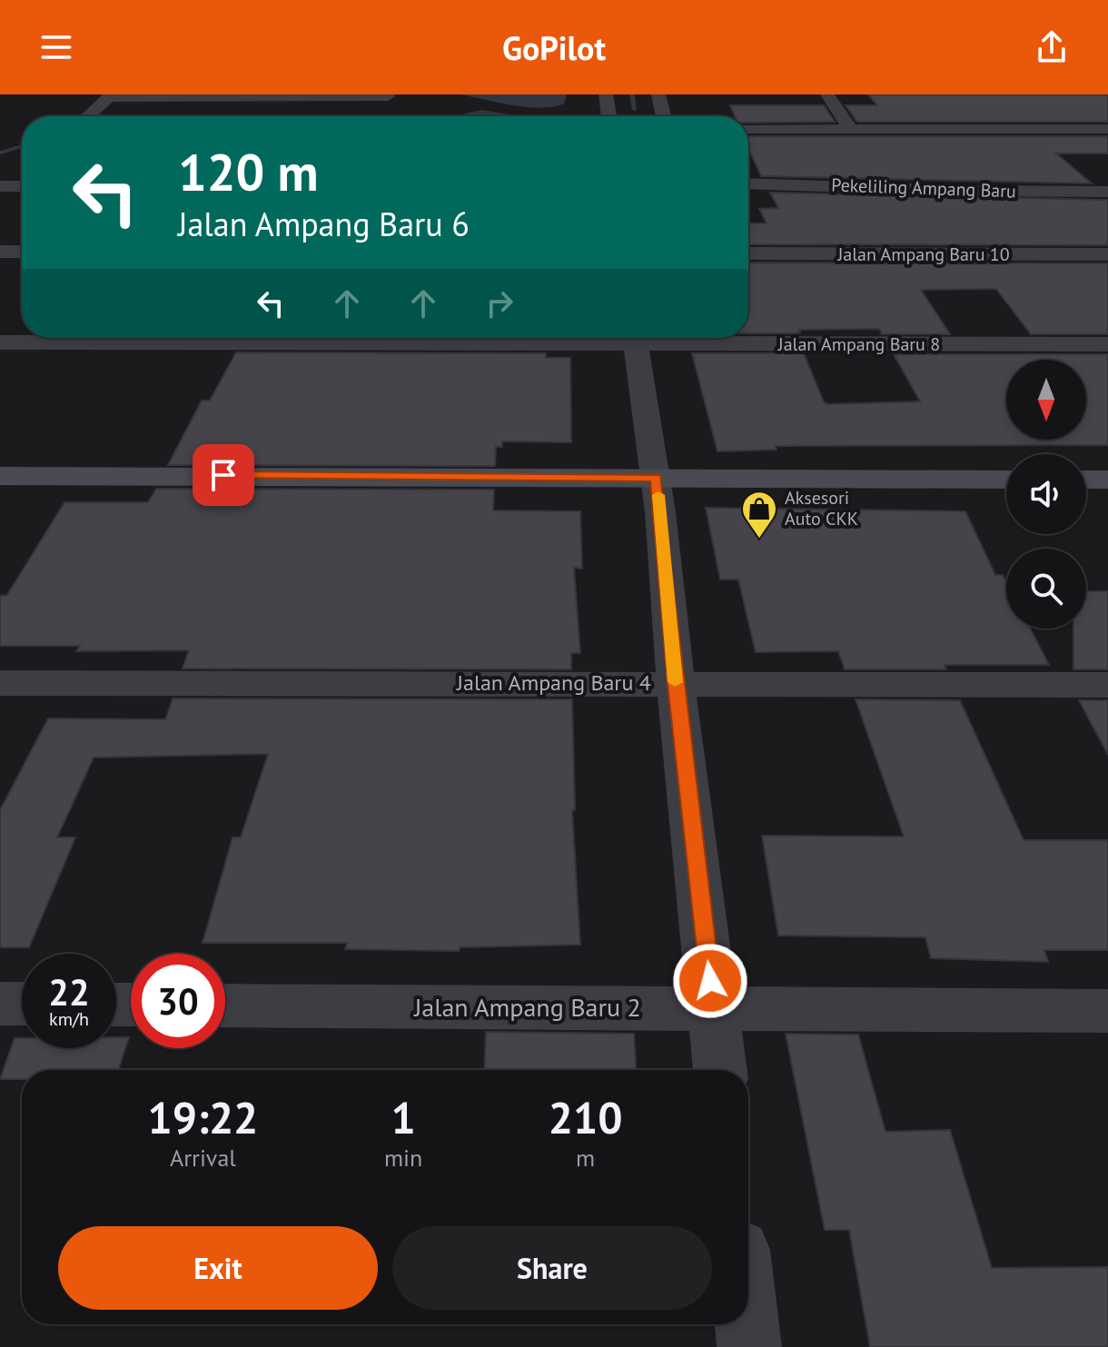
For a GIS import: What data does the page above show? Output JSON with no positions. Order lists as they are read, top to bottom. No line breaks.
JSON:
{"streets":{"street":["Pekeliling Ampang Baru","Jalan Ampang Baru 10","Jalan Ampang Baru 8","Jalan Ampang Baru 4","Jalan Ampang Baru 2"]},"places":{"shop":["Aksesori Auto CKK"]},"north":"bottom","page":{"header":"GoPilot","turn":["120 m","Jalan Ampang Baru 6"],"speed":"22 km/h","limit":"30","eta":["19:22","Arrival","1","min","210","m"],"buttons":["Exit","Share"]}}
